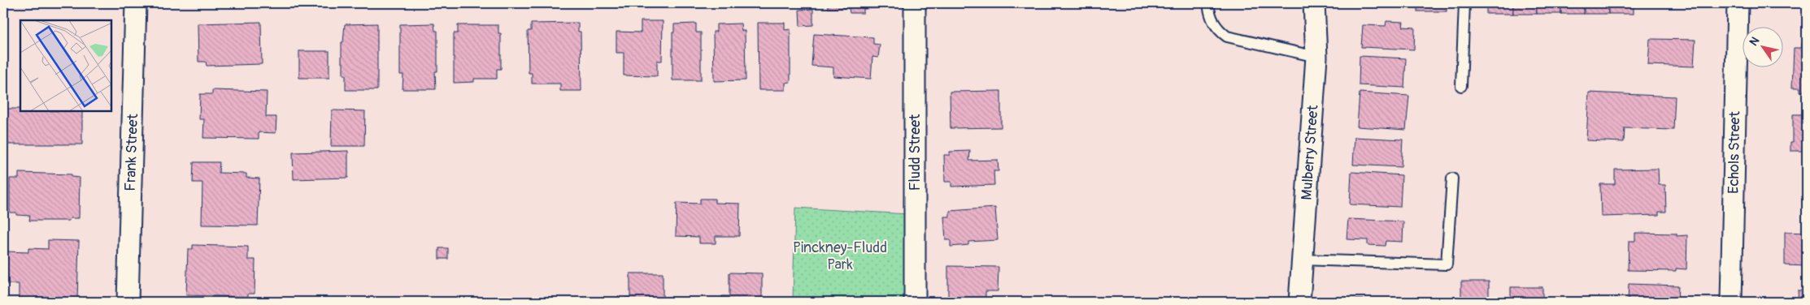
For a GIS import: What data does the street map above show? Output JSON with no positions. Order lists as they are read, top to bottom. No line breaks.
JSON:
{"streets":{"street":["Frank Street","Fludd Street","Mulberry Street","Echols Street"]},"parks":["Pinckney-Fludd Park"],"north":"top left"}
